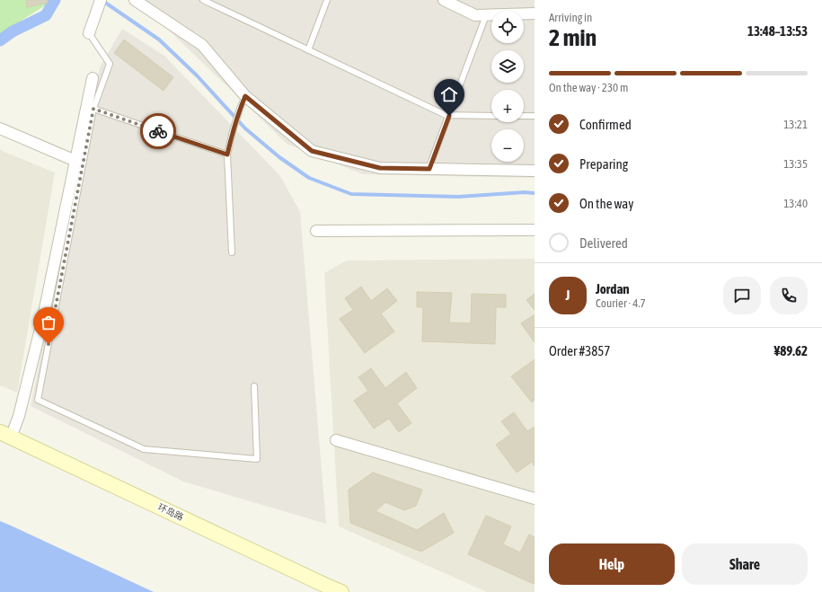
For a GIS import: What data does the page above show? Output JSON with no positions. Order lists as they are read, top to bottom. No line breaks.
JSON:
{"streets":{"street":["环岛路"]},"page":{"heading":["2 min","Arriving in","13:48–13:53"],"panel":["Jordan","Courier · 4.7","Order #3857","¥89.62"],"map_buttons":["+","−"],"bar":"On the way · 230 m","list":[["Confirmed","13:21"],["Preparing","13:35"],["On the way","13:40"],"Delivered"],"round":"J","buttons":["Help","Share"]}}
